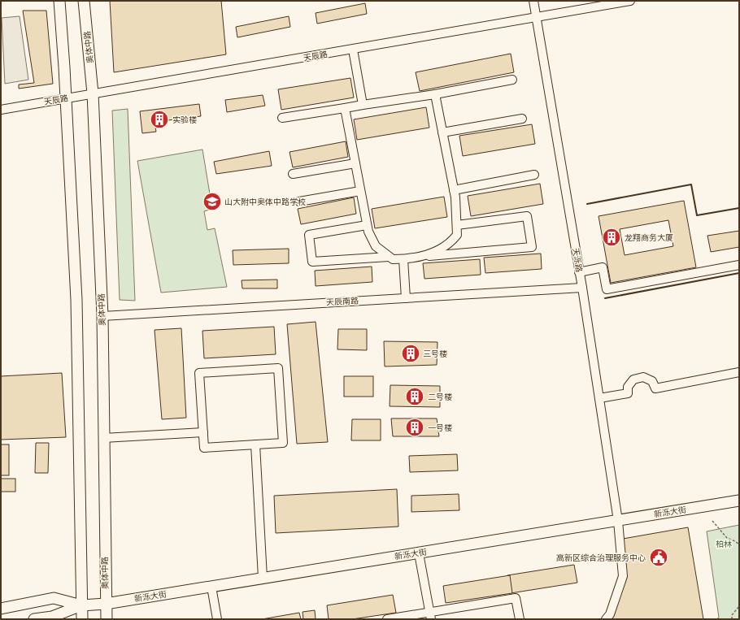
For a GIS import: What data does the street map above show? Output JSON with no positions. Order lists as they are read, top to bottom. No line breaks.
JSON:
{"streets":{"main road":["奥体中路","新泺大街"],"street":["天辰路","天泺路","天辰南路"]},"crossings":[["奥体中路","天辰路"],["奥体中路","天辰南路"],["奥体中路","新泺大街"],["天辰路","天泺路"],["天泺路","天辰南路"],["天泺路","新泺大街"]],"parks":["柏林"],"places":{"building":["实验楼","龙翔商务大厦","三号楼","二号楼","一号楼"],"school or university":["山大附中奥体中路学校"],"public building":["高新区综合治理服务中心"]}}
